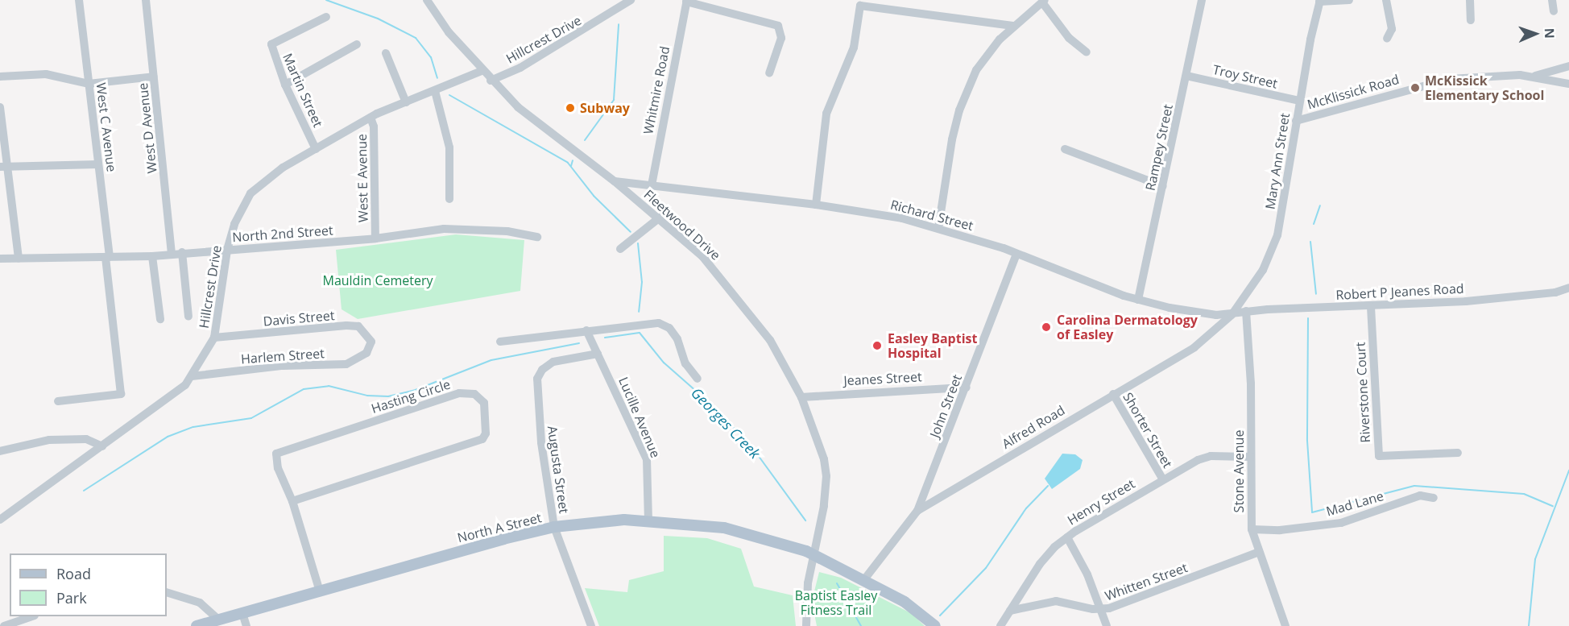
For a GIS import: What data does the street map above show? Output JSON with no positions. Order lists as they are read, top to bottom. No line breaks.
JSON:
{"streets":{"main road":["North A Street"],"street":["Hillcrest Drive","Troy Street","Martin Street","Whitmire Road","McKlissick Road","West C Avenue","West D Avenue","Rampey Street","Mary Ann Street","West E Avenue","Richard Street","Fleetwood Drive","North 2nd Street","Robert P Jeanes Road","Davis Street","Harlem Street","Jeanes Street","Riverstone Court","Hasting Circle","John Street","Lucille Avenue","Alfred Road","Shorter Street","Augusta Street","Stone Avenue","Henry Street","Mad Lane","Whitten Street"]},"crossings":[["Hillcrest Drive","Martin Street"],["Hillcrest Drive","West E Avenue"],["Hillcrest Drive","Fleetwood Drive"],["Hillcrest Drive","North 2nd Street"],["Hillcrest Drive","Davis Street"],["Hillcrest Drive","Harlem Street"],["Troy Street","Rampey Street"],["Troy Street","Mary Ann Street"],["Whitmire Road","Richard Street"],["McKlissick Road","Mary Ann Street"],["West C Avenue","North 2nd Street"],["West D Avenue","North 2nd Street"],["Rampey Street","Richard Street"],["Mary Ann Street","Richard Street"],["Mary Ann Street","Robert P Jeanes Road"],["Mary Ann Street","Alfred Road"],["West E Avenue","North 2nd Street"],["Richard Street","Fleetwood Drive"],["Richard Street","Robert P Jeanes Road"],["Richard Street","John Street"],["Richard Street","Alfred Road"],["Fleetwood Drive","Jeanes Street"],["Fleetwood Drive","North A Street"],["Robert P Jeanes Road","Riverstone Court"],["Robert P Jeanes Road","Alfred Road"],["Robert P Jeanes Road","Stone Avenue"],["Davis Street","Harlem Street"],["Jeanes Street","John Street"],["Hasting Circle","North A Street"],["John Street","Alfred Road"],["Lucille Avenue","Augusta Street"],["Lucille Avenue","North A Street"],["Alfred Road","Shorter Street"],["Alfred Road","North A Street"],["Shorter Street","Henry Street"],["Augusta Street","North A Street"],["Stone Avenue","Henry Street"],["Stone Avenue","Mad Lane"],["Stone Avenue","Whitten Street"],["Henry Street","Whitten Street"]],"water":["Georges Creek"],"parks":["Mauldin Cemetery","Baptist Easley Fitness Trail"],"places":["McKissick Elementary School","Subway","Carolina Dermatology of Easley","Easley Baptist Hospital"],"legend":["Road","Park"],"north":"right"}
